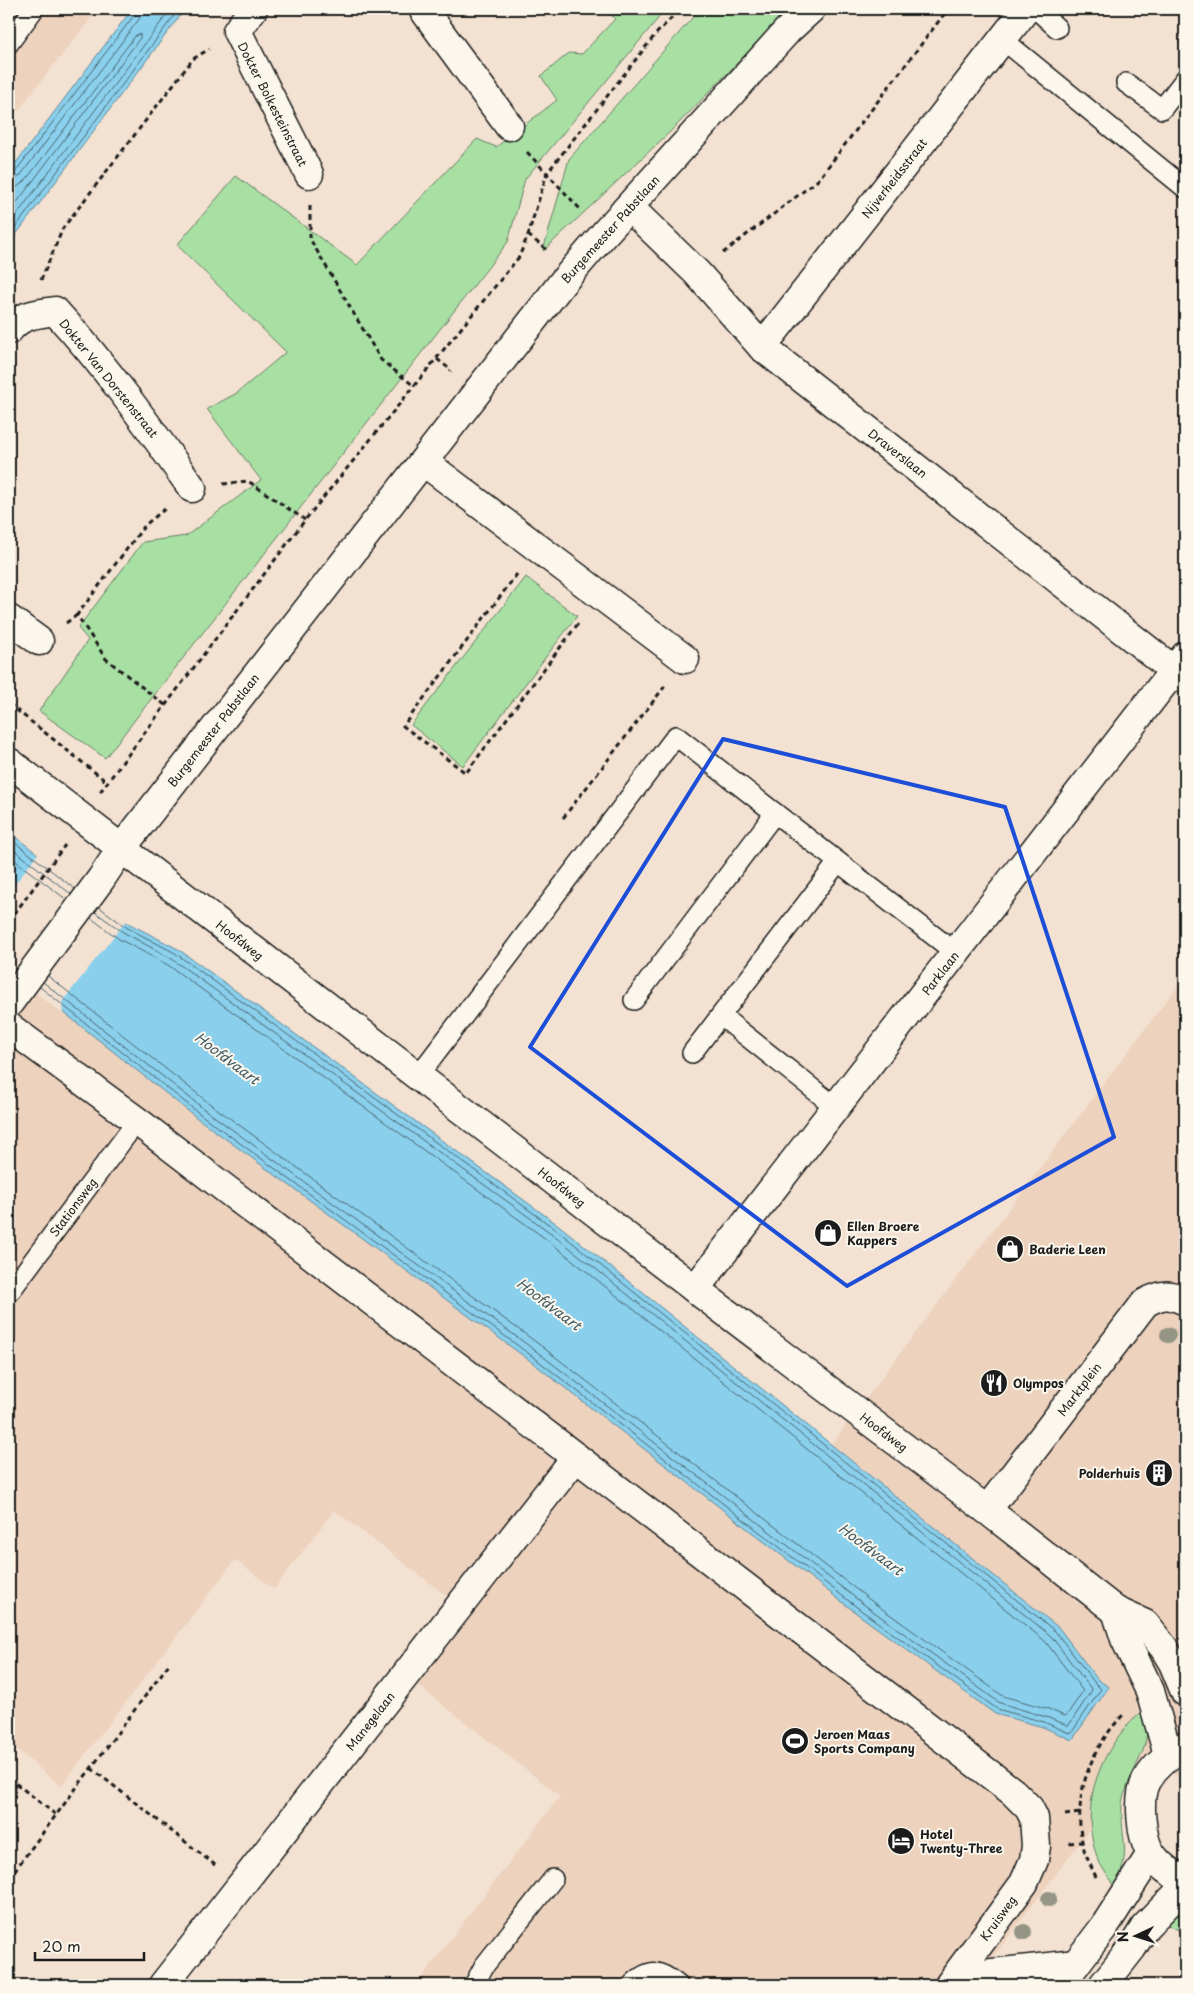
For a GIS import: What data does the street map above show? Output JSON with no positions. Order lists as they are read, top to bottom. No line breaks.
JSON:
{"streets":{"street":["Dokter Bolkesteinstraat","Nijverheidsstraat","Burgemeester Pabstlaan","Dokter Van Dorstenstraat","Draverslaan","Hoofdweg","Parklaan","Marktplein","Manegelaan","Kruisweg"],"lane":["Stationsweg"]},"crossings":[["Nijverheidsstraat","Draverslaan"],["Burgemeester Pabstlaan","Draverslaan"],["Burgemeester Pabstlaan","Hoofdweg"],["Draverslaan","Parklaan"],["Hoofdweg","Parklaan"],["Hoofdweg","Marktplein"],["Manegelaan","Kruisweg"]],"water":["Hoofdvaart"],"places":{"shop":["Ellen Broere Kappers","Baderie Leen"],"restaurant":["Olympos"],"building":["Polderhuis"],"sports":["Jeroen Maas Sports Company"],"hotel":["Hotel Twenty-Three"]},"scale_bar":"20 m","north":"left"}
